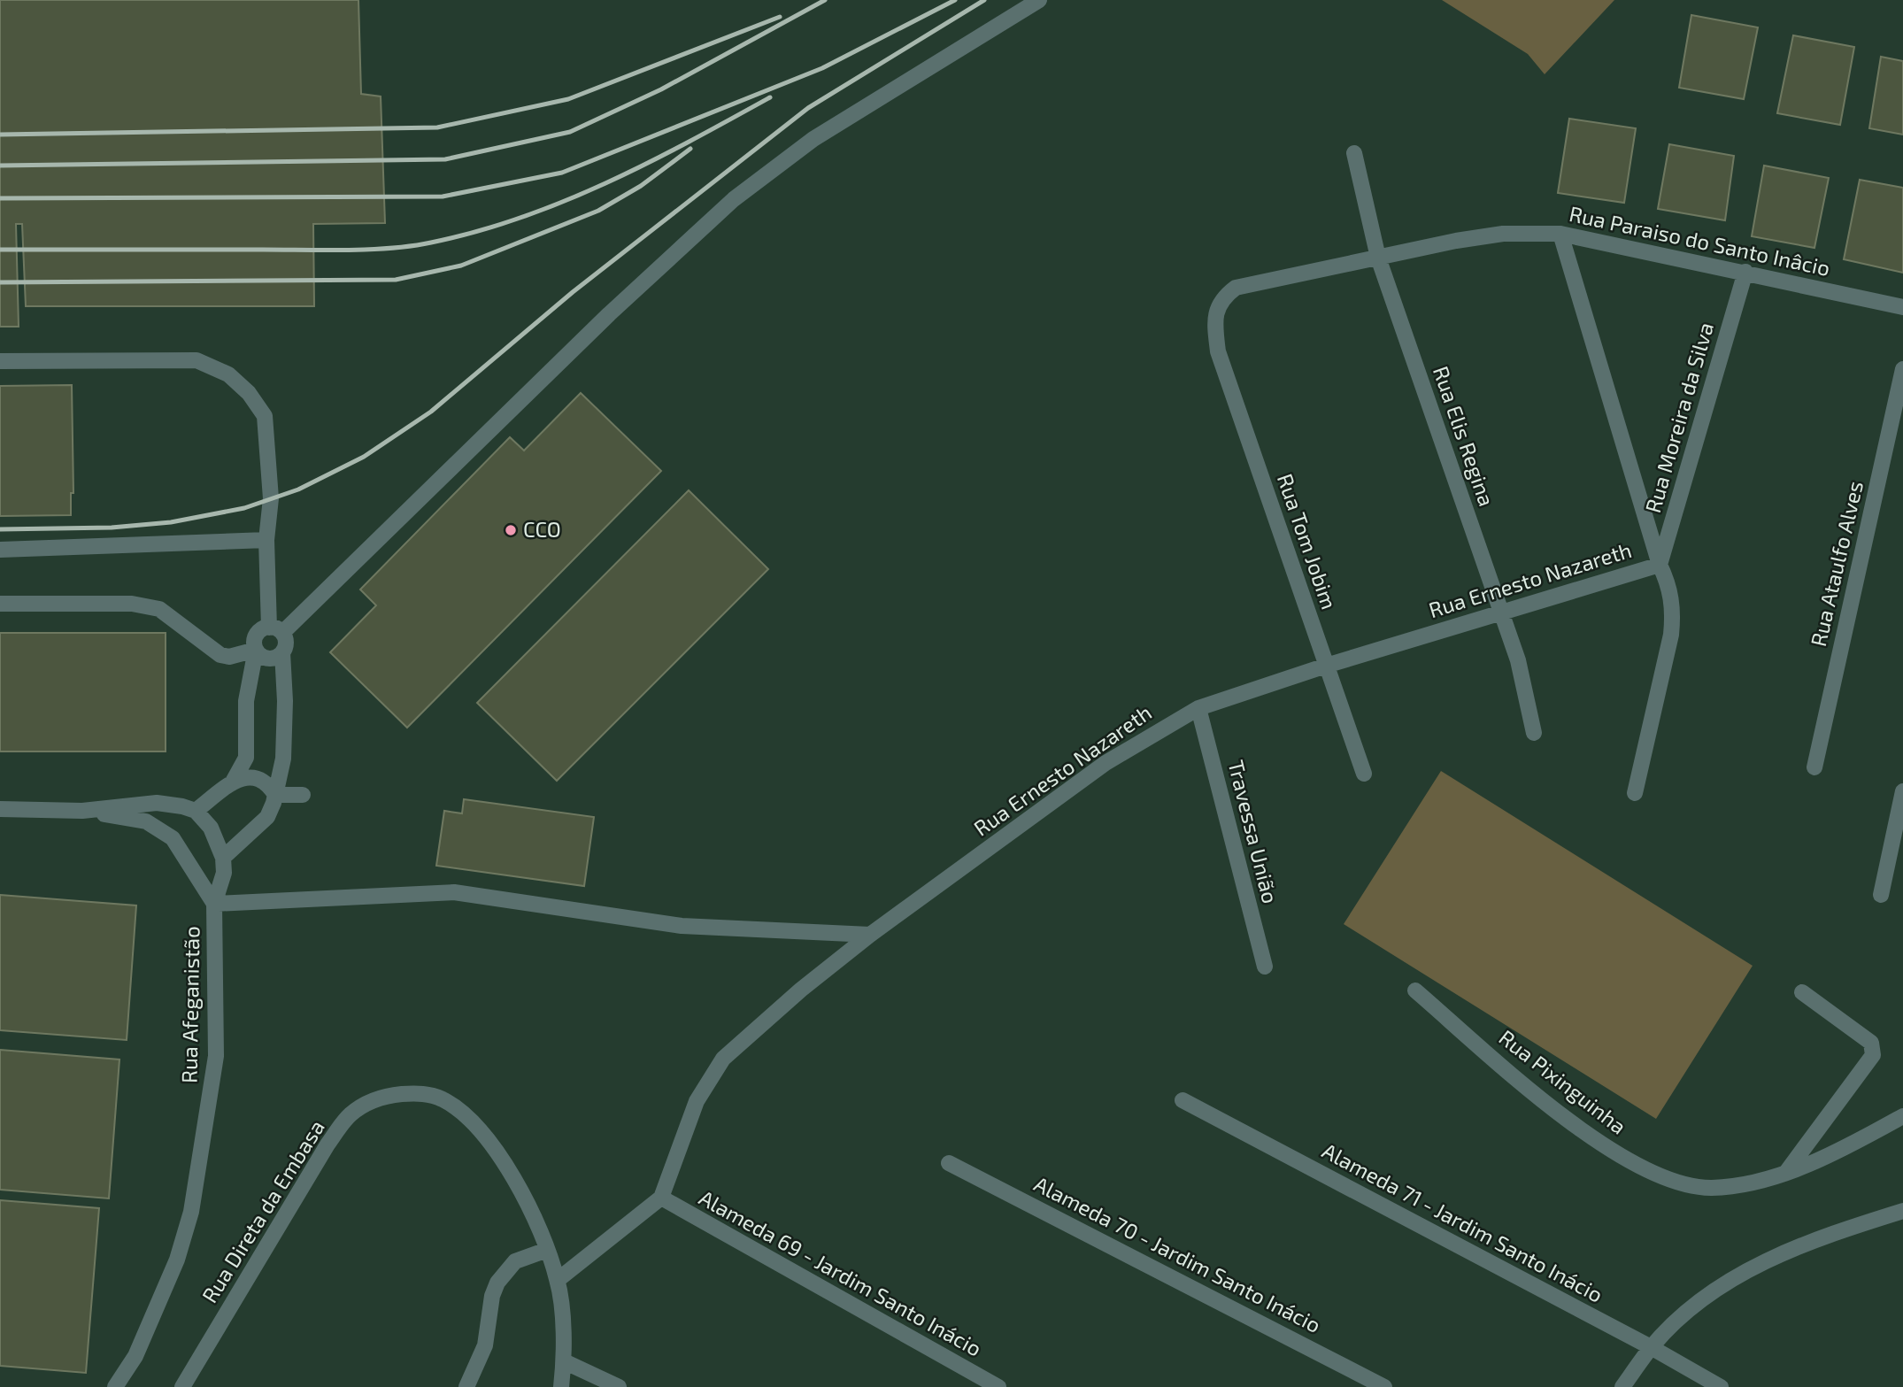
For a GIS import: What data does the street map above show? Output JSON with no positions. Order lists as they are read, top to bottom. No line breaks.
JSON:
{"streets":{"street":["Rua Paraiso do Santo Inâcio","Rua Moreira da Silva","Rua Elis Regina","Rua Tom Jobim","Rua Ataulfo Alves","Rua Ernesto Nazareth","Travessa União","Rua Afeganistão","Rua Pixinguinha","Rua Direta da Embasa","Alameda 71 - Jardim Santo Inácio","Alameda 70 - Jardim Santo Inácio","Alameda 69 - Jardim Santo Inácio"]},"crossings":[["Rua Paraiso do Santo Inâcio","Rua Moreira da Silva"],["Rua Paraiso do Santo Inâcio","Rua Elis Regina"],["Rua Paraiso do Santo Inâcio","Rua Tom Jobim"],["Rua Moreira da Silva","Rua Ernesto Nazareth"],["Rua Elis Regina","Rua Ernesto Nazareth"],["Rua Tom Jobim","Rua Ernesto Nazareth"],["Rua Ernesto Nazareth","Travessa União"],["Rua Ernesto Nazareth","Alameda 69 - Jardim Santo Inácio"]],"places":["CCO"]}
